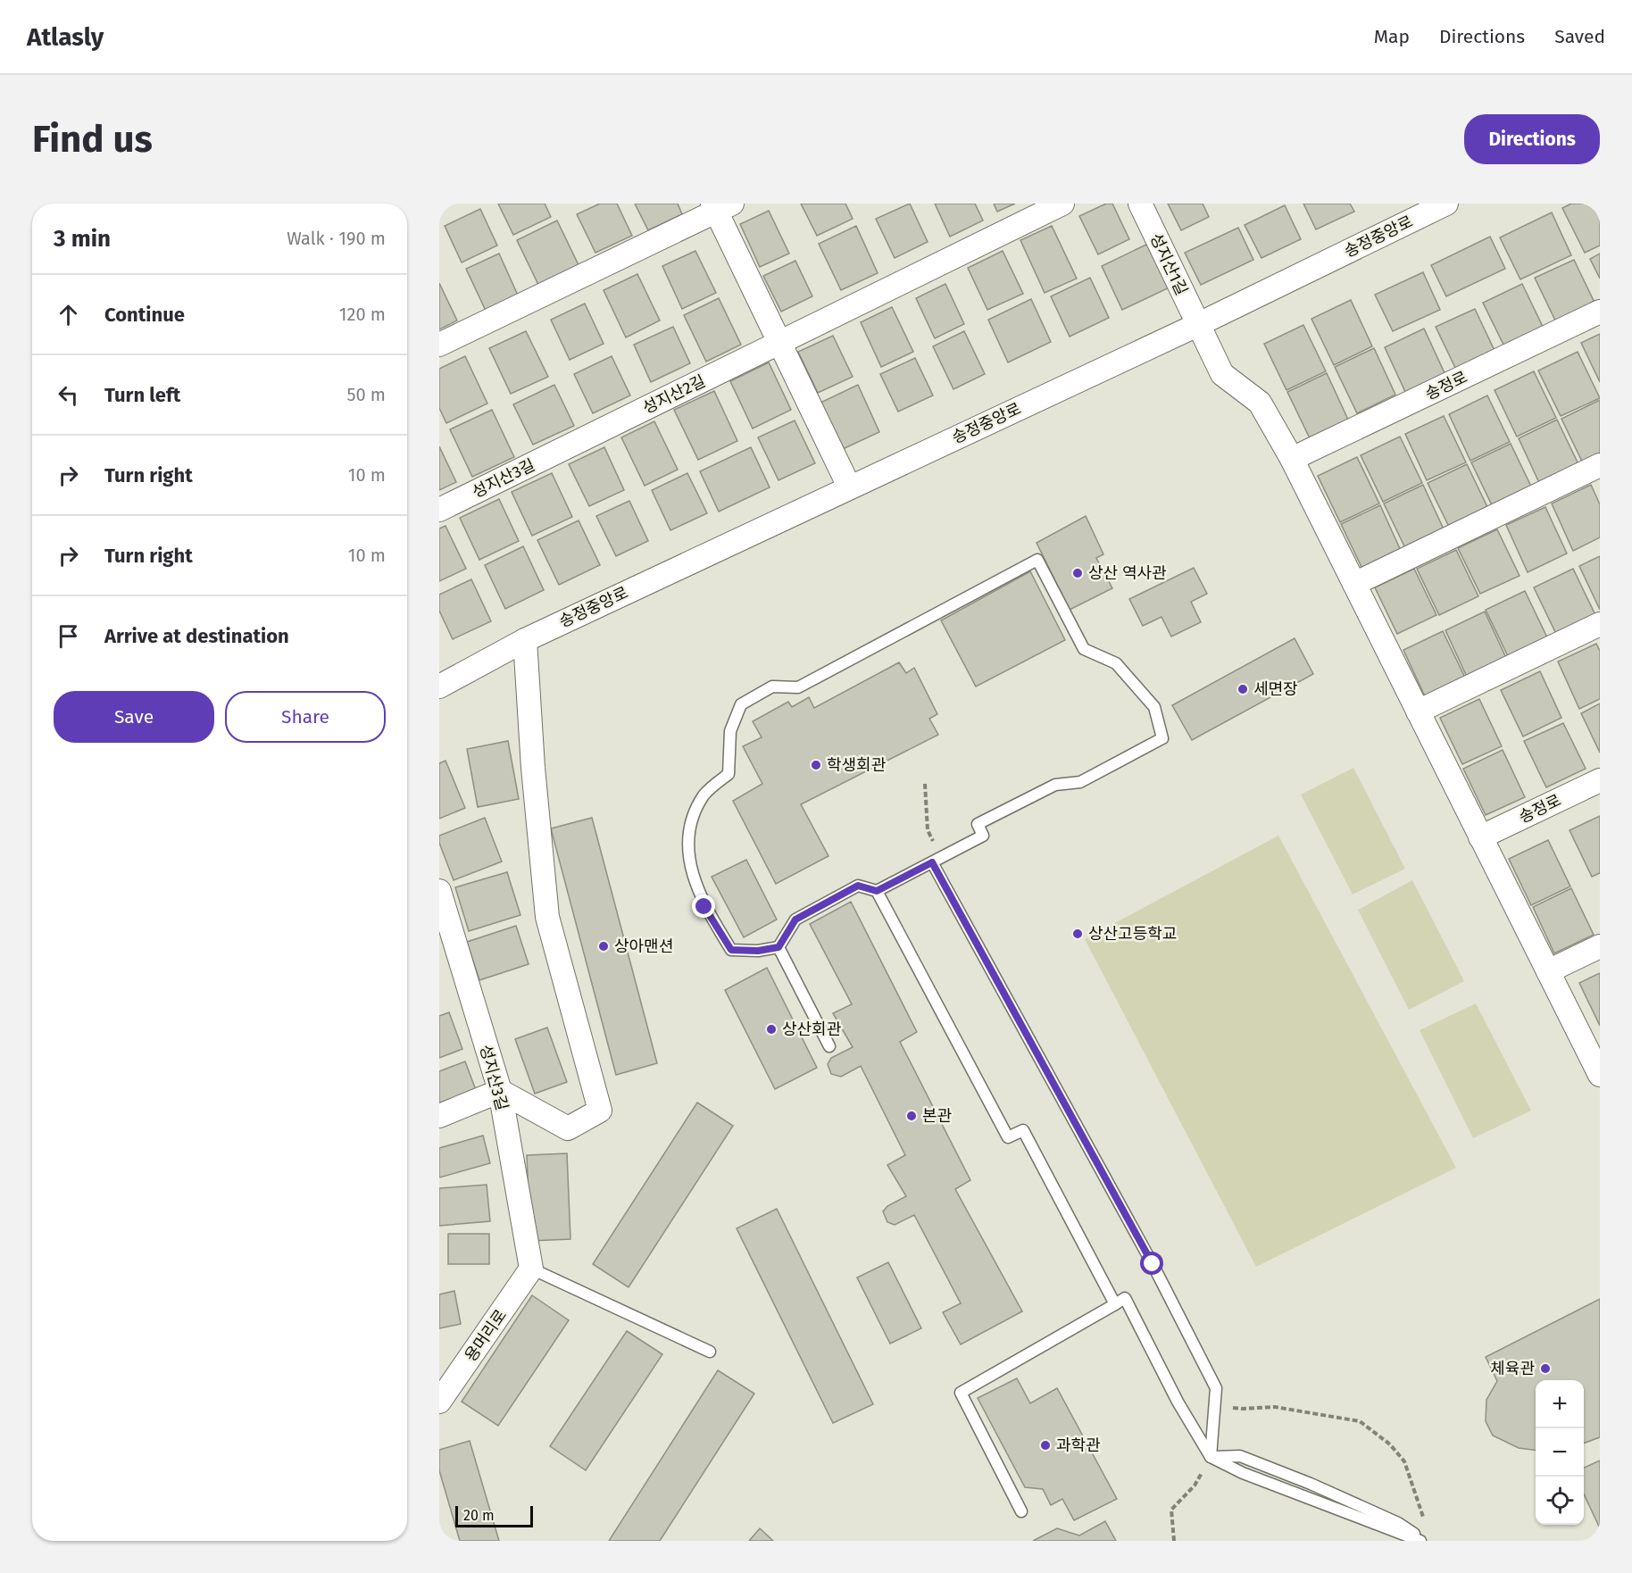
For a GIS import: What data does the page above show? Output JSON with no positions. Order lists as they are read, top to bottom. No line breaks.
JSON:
{"streets":{"street":["송정중앙로","성지산1길","송정로","성지산2길","성지산3길","용머리로"]},"crossings":[["송정중앙로","성지산1길"],["성지산1길","송정로"],["성지산2길","성지산3길"],["성지산3길","용머리로"]],"places":["상산 역사관","세면장","학생회관","상산고등학교","상아맨션","상산회관","본관","체육관","과학관"],"scale_bar":"20 m","page":{"header":"Atlasly","nav":["Map","Directions","Saved"],"buttons":["Directions",["Save","Share"]],"title":"Find us","heading":["3 min","Walk · 190 m"],"list":[["Continue","120 m"],["Turn left","50 m"],["Turn right","10 m"],["Turn right","10 m"],"Arrive at destination"],"map_buttons":["+","−"],"scale":"20 m"}}
